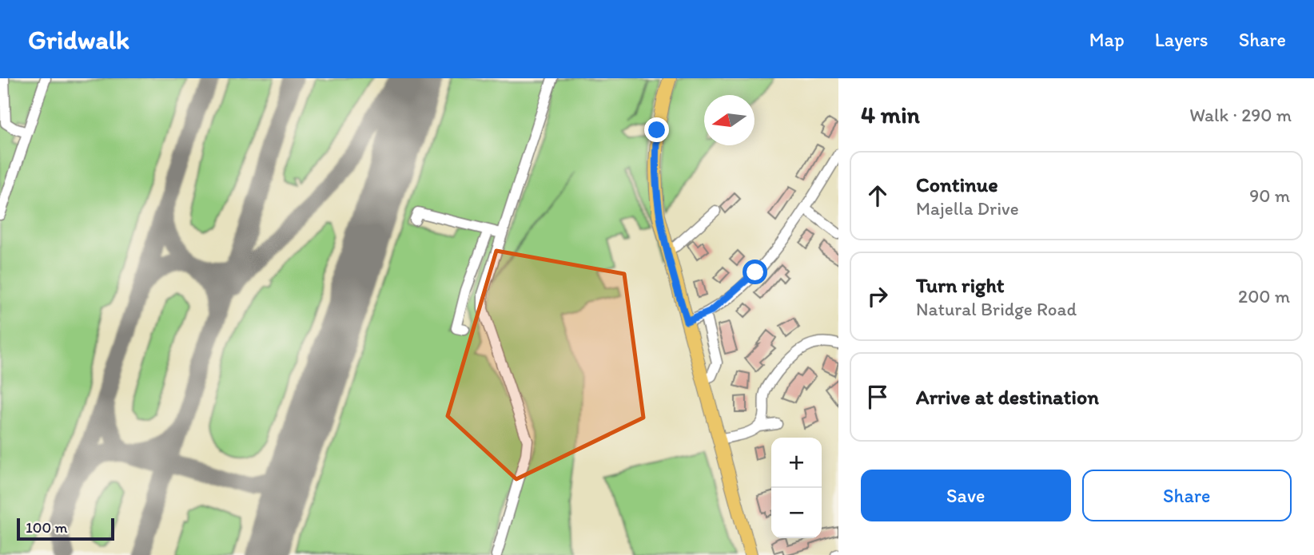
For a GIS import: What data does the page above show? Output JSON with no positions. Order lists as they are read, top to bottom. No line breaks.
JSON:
{"scale_bar":"100 m","north":"left","page":{"header":"Gridwalk","nav":["Map","Layers","Share"],"heading":["4 min","Walk · 290 m"],"list":[["Continue","Majella Drive","90 m"],["Turn right","Natural Bridge Road","200 m"],"Arrive at destination"],"map_buttons":["+","−"],"buttons":["Save","Share"],"scale":"100 m"}}
